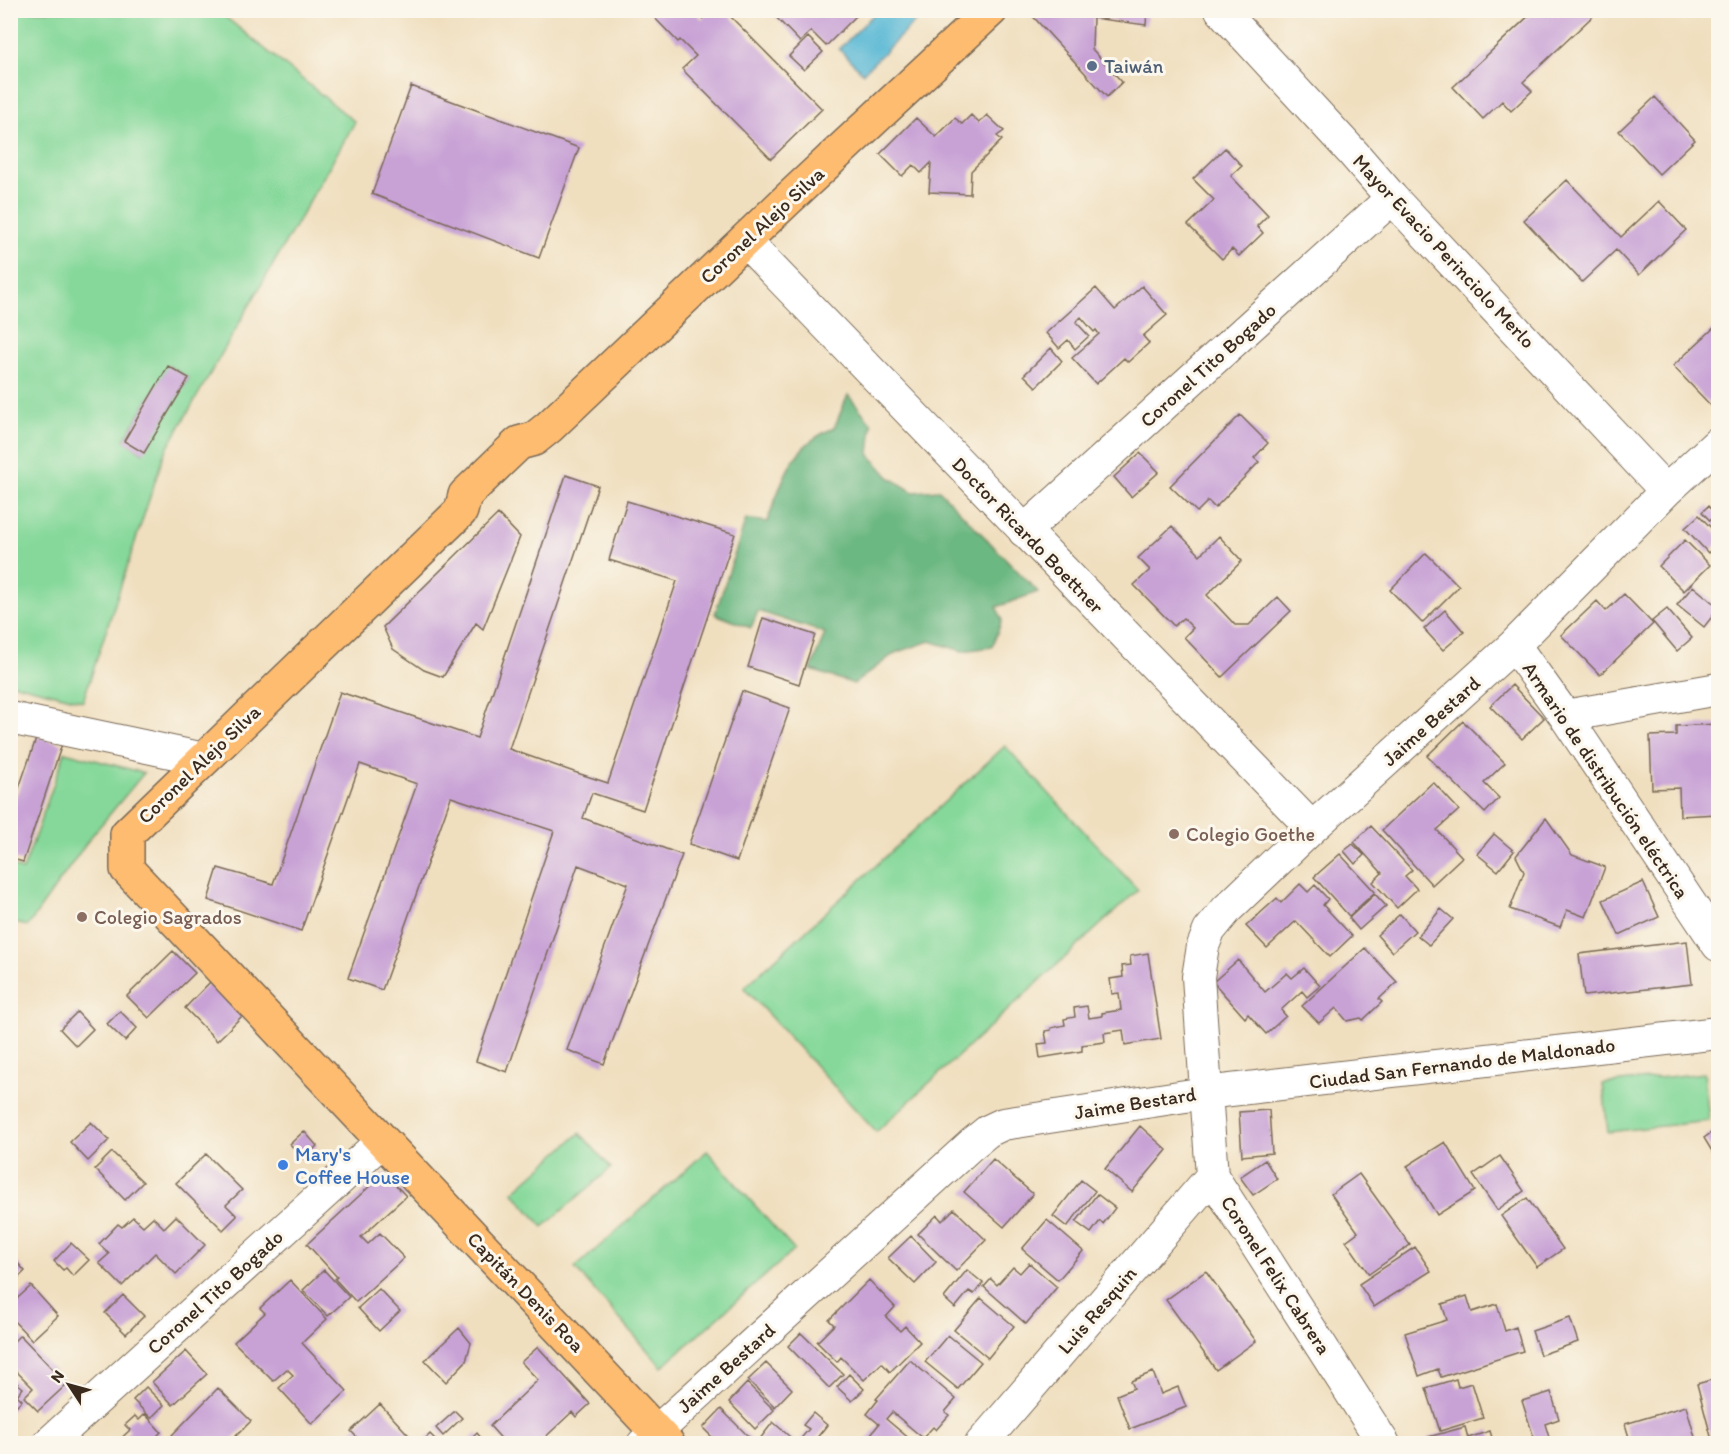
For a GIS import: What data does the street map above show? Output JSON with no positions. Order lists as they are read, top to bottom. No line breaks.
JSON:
{"streets":{"main road":["Coronel Alejo Silva","Capitán Denis Roa"],"street":["Mayor Evacio Perinciolo Merlo","Coronel Tito Bogado","Doctor Ricardo Boettner","Jaime Bestard","Armario de distribución eléctrica","Ciudad San Fernando de Maldonado","Coronel Felix Cabrera","Luis Resquin"]},"crossings":[["Coronel Alejo Silva","Coronel Tito Bogado"],["Coronel Alejo Silva","Doctor Ricardo Boettner"],["Coronel Alejo Silva","Capitán Denis Roa"],["Mayor Evacio Perinciolo Merlo","Coronel Tito Bogado"],["Mayor Evacio Perinciolo Merlo","Jaime Bestard"],["Coronel Tito Bogado","Doctor Ricardo Boettner"],["Coronel Tito Bogado","Capitán Denis Roa"],["Doctor Ricardo Boettner","Jaime Bestard"],["Jaime Bestard","Armario de distribución eléctrica"],["Jaime Bestard","Ciudad San Fernando de Maldonado"],["Jaime Bestard","Coronel Felix Cabrera"],["Jaime Bestard","Capitán Denis Roa"],["Ciudad San Fernando de Maldonado","Coronel Felix Cabrera"],["Coronel Felix Cabrera","Luis Resquin"]],"places":["Taiwán","Colegio Goethe","Colegio Sagrados","Mary's Coffee House"],"north":"top left"}
